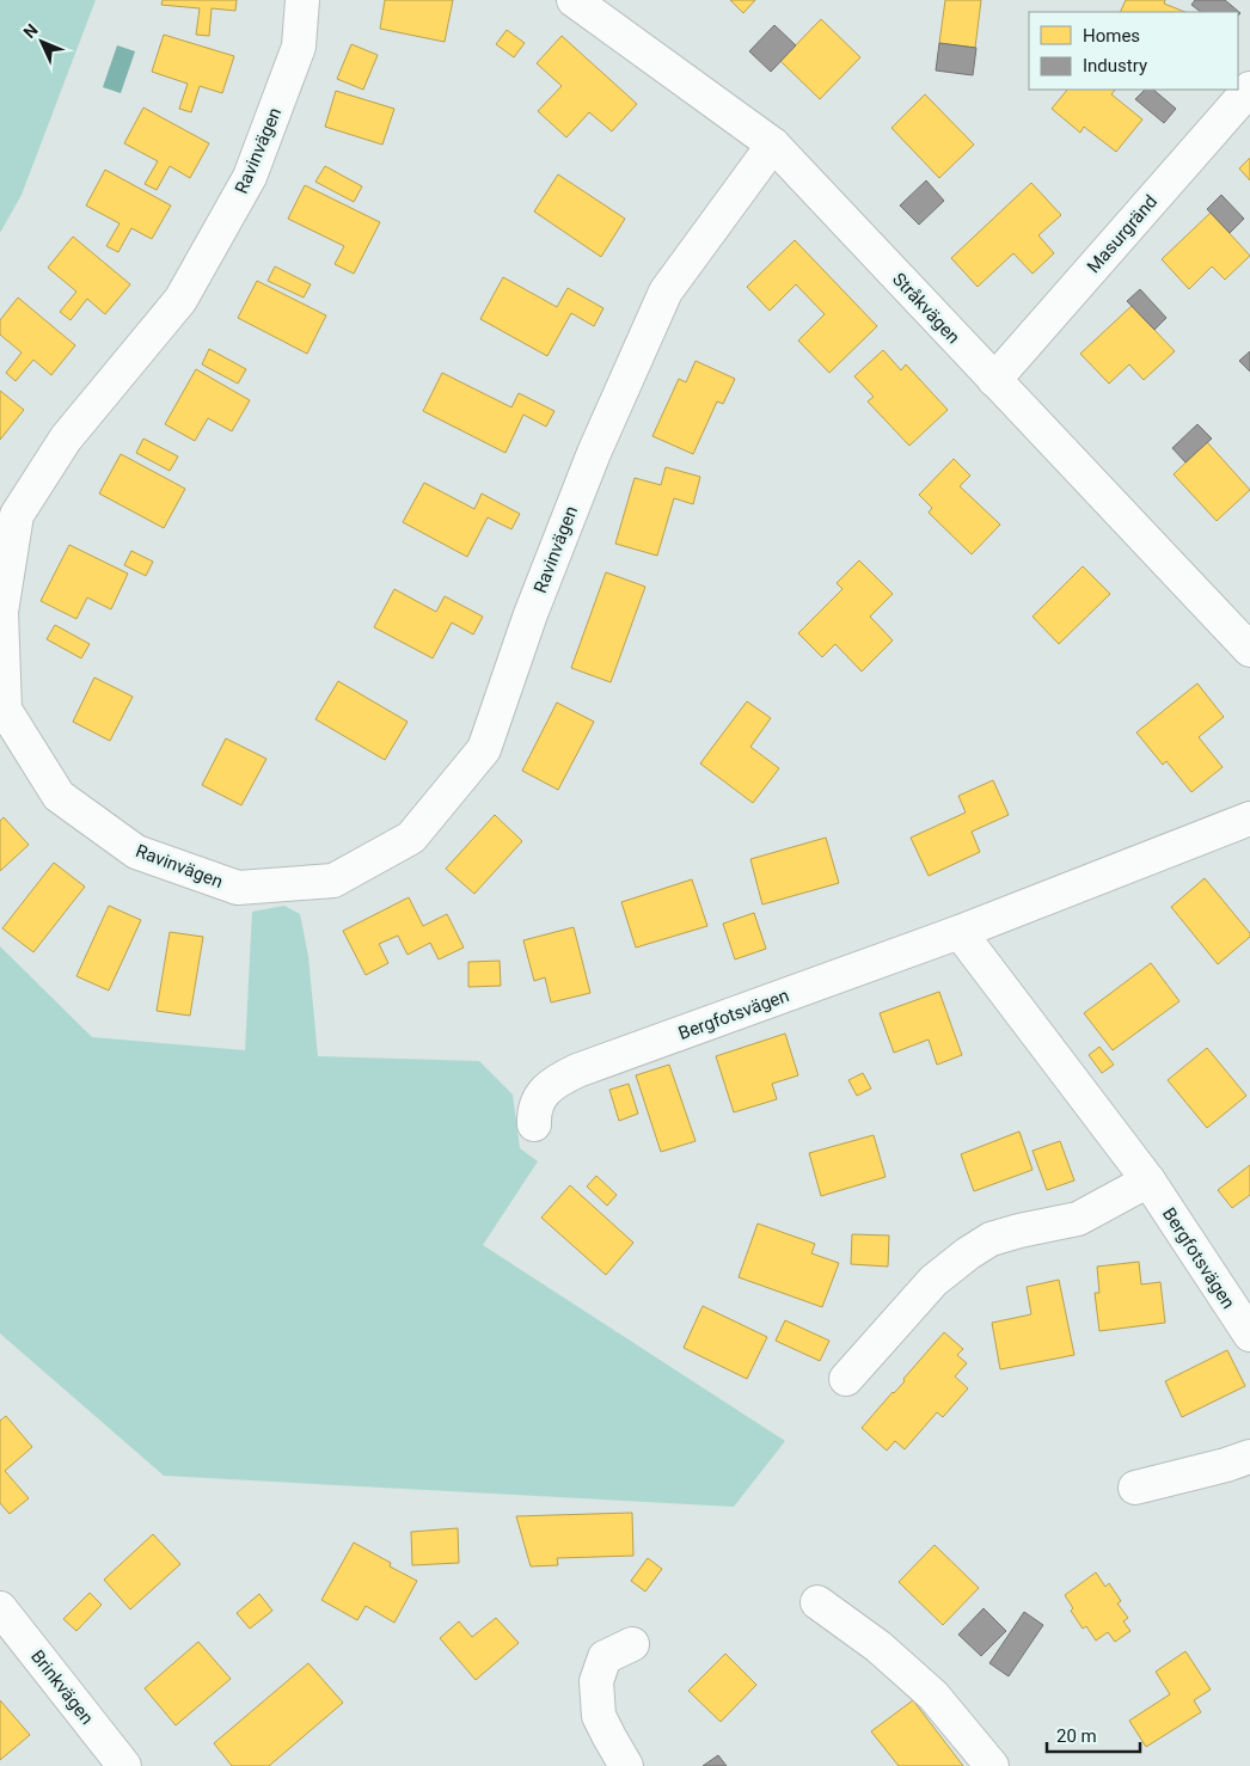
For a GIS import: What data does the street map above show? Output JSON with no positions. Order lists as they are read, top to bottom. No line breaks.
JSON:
{"streets":{"street":["Ravinvägen","Masurgränd","Stråkvägen","Bergfotsvägen","Brinkvägen"]},"crossings":[["Ravinvägen","Stråkvägen"],["Masurgränd","Stråkvägen"]],"legend":["Homes","Industry"],"scale_bar":"20 m","north":"top left"}
